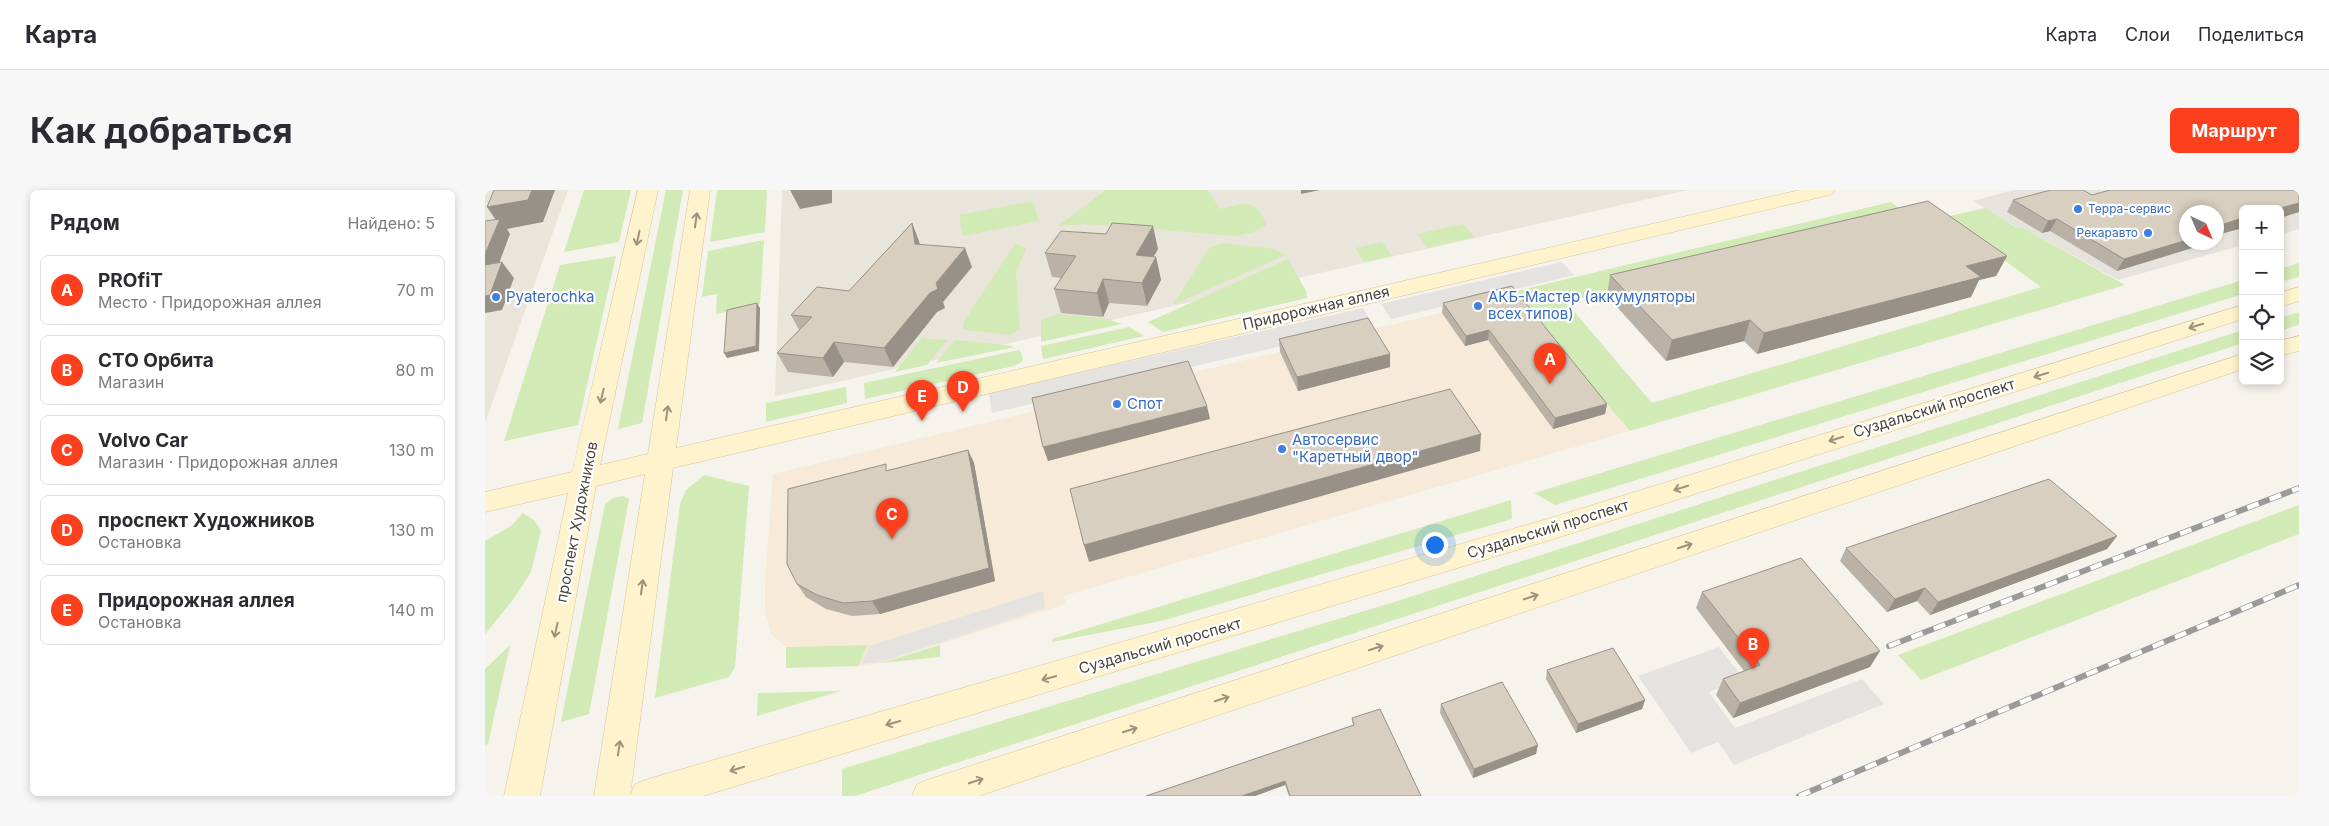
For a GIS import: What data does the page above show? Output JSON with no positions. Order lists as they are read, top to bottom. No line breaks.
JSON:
{"streets":{"street":["Придорожная аллея","Суздальский проспект","проспект Художников"]},"crossings":[["Придорожная аллея","проспект Художников"]],"places":["Терра-сервис","Рекаравто","Pyaterochka","АКБ-Мастер (аккумуляторы всех типов)","Спот","Автосервис \"Каретный двор\""],"north":"bottom right","page":{"header":"Карта","nav":["Карта","Слои","Поделиться"],"buttons":"Маршрут","title":"Как добраться","heading":["Рядом","Найдено: 5"],"map_buttons":["+","−"],"list":[{"mark":"A","name":"PROfiT","note":"Место · Придорожная аллея","value":"70 m"},{"mark":"B","name":"СТО Орбита","note":"Магазин","value":"80 m"},{"mark":"C","name":"Volvo Car","note":"Магазин · Придорожная аллея","value":"130 m"},{"mark":"D","name":"проспект Художников","note":"Остановка","value":"130 m"},{"mark":"E","name":"Придорожная аллея","note":"Остановка","value":"140 m"}],"pins":["A","D","E","C","B"]}}
